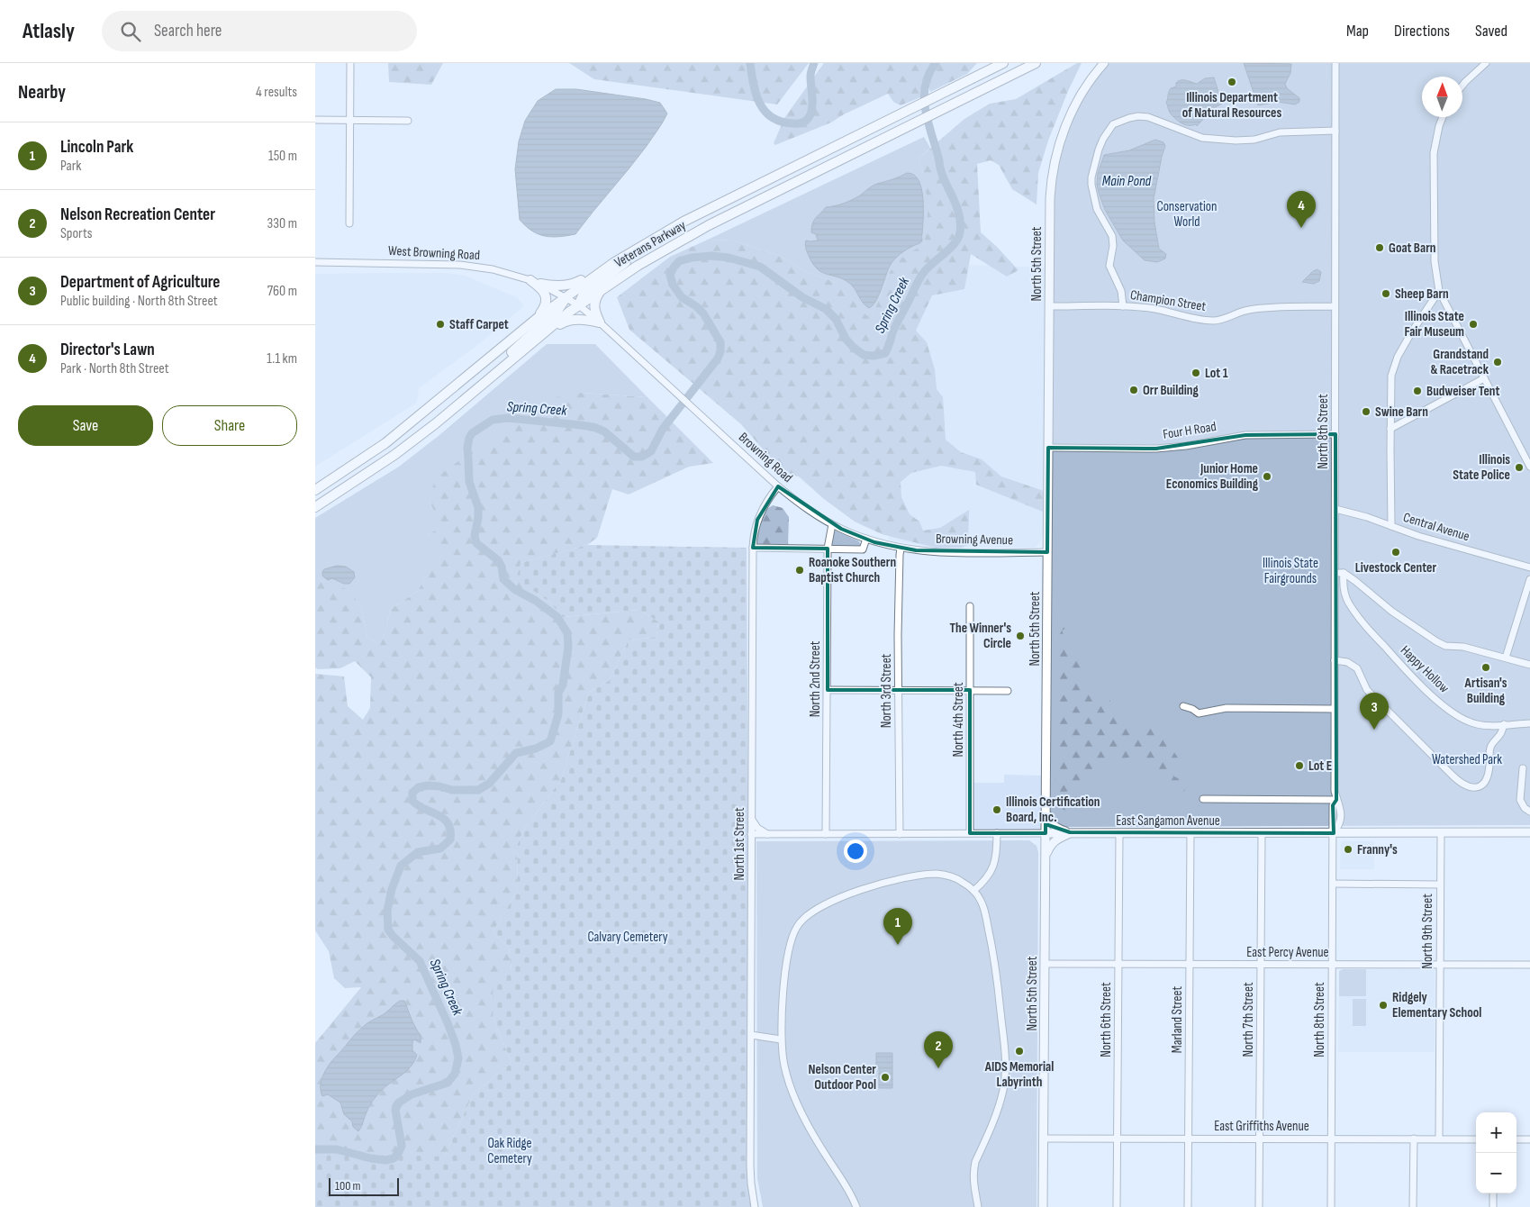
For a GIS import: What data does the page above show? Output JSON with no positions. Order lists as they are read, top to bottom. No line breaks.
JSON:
{"streets":{"highway":["Veterans Parkway"],"main road":["North 5th Street","East Sangamon Avenue"],"street":["West Browning Road","Champion Street","Four H Road","North 8th Street","Browning Road","Central Avenue","Browning Avenue","Happy Hollow","North 2nd Street","North 3rd Street","North 4th Street","North 1st Street","North 9th Street","East Percy Avenue","North 6th Street","Marland Street","North 7th Street","East Griffiths Avenue"]},"crossings":[["Veterans Parkway","West Browning Road"],["West Browning Road","Browning Road"],["North 5th Street","Champion Street"],["North 5th Street","Four H Road"],["North 5th Street","Browning Avenue"],["North 5th Street","East Sangamon Avenue"],["North 5th Street","East Percy Avenue"],["North 5th Street","East Griffiths Avenue"],["Champion Street","North 8th Street"],["Four H Road","North 8th Street"],["North 8th Street","Central Avenue"],["North 8th Street","East Sangamon Avenue"],["North 8th Street","East Percy Avenue"],["North 8th Street","East Griffiths Avenue"],["Browning Road","Browning Avenue"],["Browning Road","North 2nd Street"],["Browning Road","North 3rd Street"],["Browning Road","North 1st Street"],["Browning Avenue","North 3rd Street"],["North 2nd Street","East Sangamon Avenue"],["North 3rd Street","East Sangamon Avenue"],["North 4th Street","East Sangamon Avenue"],["East Sangamon Avenue","North 1st Street"],["East Sangamon Avenue","North 9th Street"],["East Sangamon Avenue","North 6th Street"],["East Sangamon Avenue","Marland Street"],["East Sangamon Avenue","North 7th Street"],["North 9th Street","East Percy Avenue"],["North 9th Street","East Griffiths Avenue"],["East Percy Avenue","North 6th Street"],["East Percy Avenue","Marland Street"],["East Percy Avenue","North 7th Street"],["North 6th Street","East Griffiths Avenue"],["Marland Street","East Griffiths Avenue"],["North 7th Street","East Griffiths Avenue"]],"water":["Main Pond","Spring Creek"],"parks":["Conservation World","Illinois State Fairgrounds","Watershed Park","Calvary Cemetery","Oak Ridge Cemetery"],"places":["Illinois Department of Natural Resources","Goat Barn","Sheep Barn","Staff Carpet","Illinois State Fair Museum","Grandstand & Racetrack","Lot 1","Orr Building","Budweiser Tent","Swine Barn","Illinois State Police","Junior Home Economics Building","Livestock Center","Roanoke Southern Baptist Church","The Winner's Circle","Artisan's Building","Lot E","Illinois Certification Board, Inc.","Franny's","Ridgely Elementary School","AIDS Memorial Labyrinth","Nelson Center Outdoor Pool"],"scale_bar":"100 m","north":"top","page":{"header":"Atlasly","search":"Search here","nav":["Map","Directions","Saved"],"heading":["Nearby","4 results"],"list":[{"mark":"1","name":"Lincoln Park","note":"Park","value":"150 m"},{"mark":"2","name":"Nelson Recreation Center","note":"Sports","value":"330 m"},{"mark":"3","name":"Department of Agriculture","note":"Public building · North 8th Street","value":"760 m"},{"mark":"4","name":"Director's Lawn","note":"Park · North 8th Street","value":"1.1 km"}],"pins":["4","3","1","2"],"buttons":["Save","Share"],"map_buttons":["+","−"],"scale":"100 m"}}
